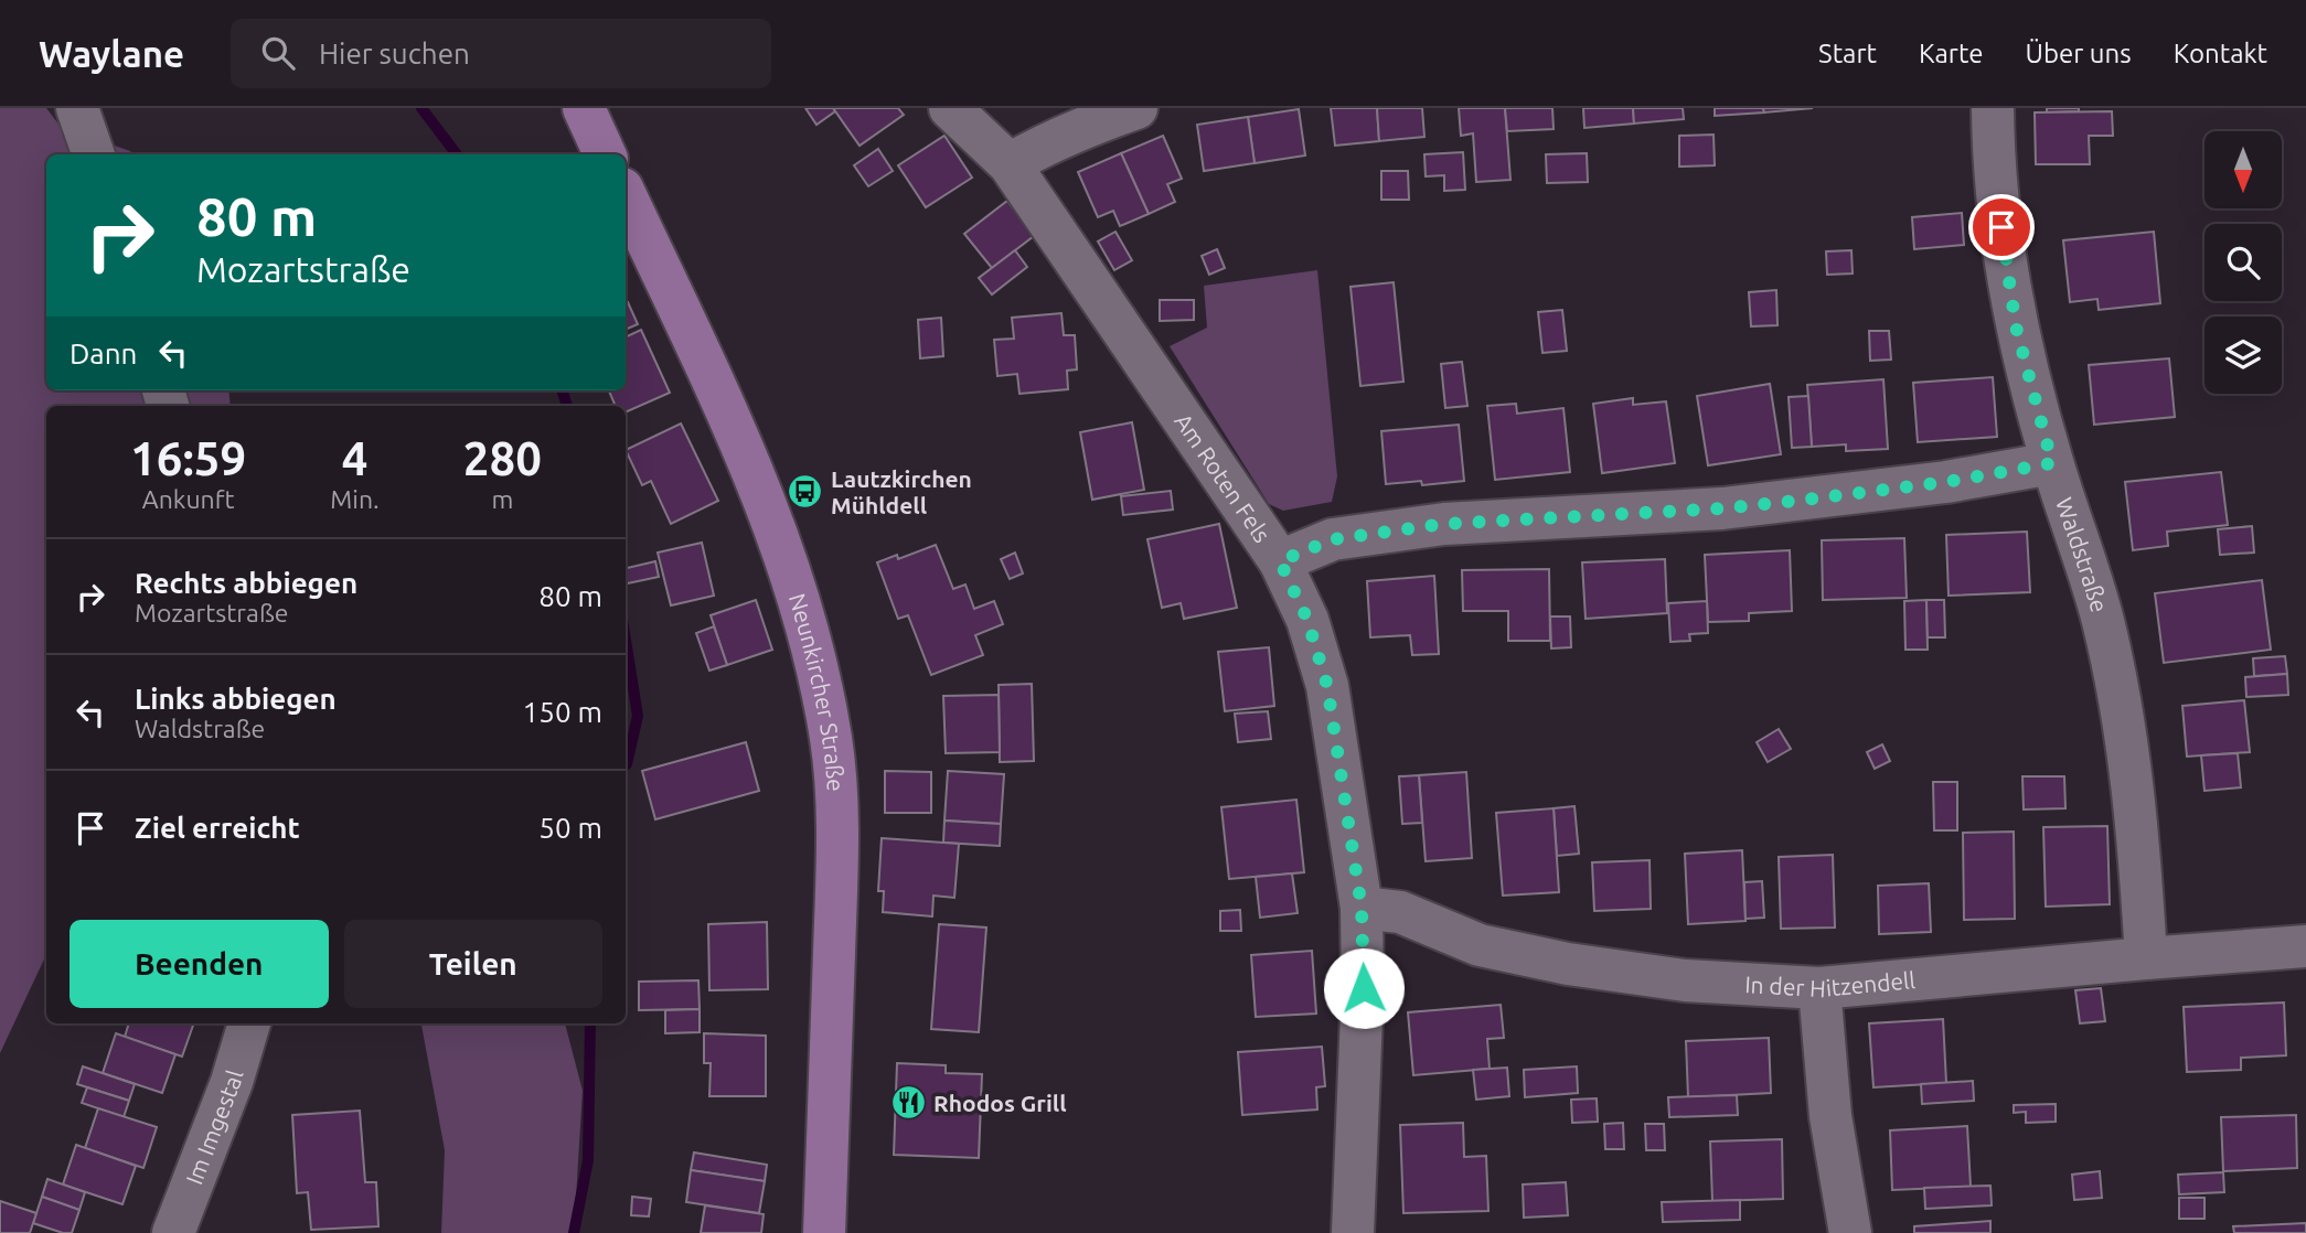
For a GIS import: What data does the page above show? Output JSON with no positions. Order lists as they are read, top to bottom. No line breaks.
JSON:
{"streets":{"main road":["Neunkircher Straße"],"street":["Am Roten Fels","Waldstraße","In der Hitzendell","Im Imgestal"]},"crossings":[["Am Roten Fels","In der Hitzendell"],["Waldstraße","In der Hitzendell"]],"places":{"bus stop":["Lautzkirchen Mühldell"],"restaurant":["Rhodos Grill"]},"north":"bottom","page":{"header":"Waylane","search":"Hier suchen","nav":["Start","Karte","Über uns","Kontakt"],"turn":["80 m","Mozartstraße"],"then":"Dann","eta":["16:59","Ankunft","4","Min.","280","m"],"list":[{"name":"Rechts abbiegen","note":"Mozartstraße","value":"80 m"},{"name":"Links abbiegen","note":"Waldstraße","value":"150 m"},{"name":"Ziel erreicht","value":"50 m"}],"buttons":["Beenden","Teilen"]}}
